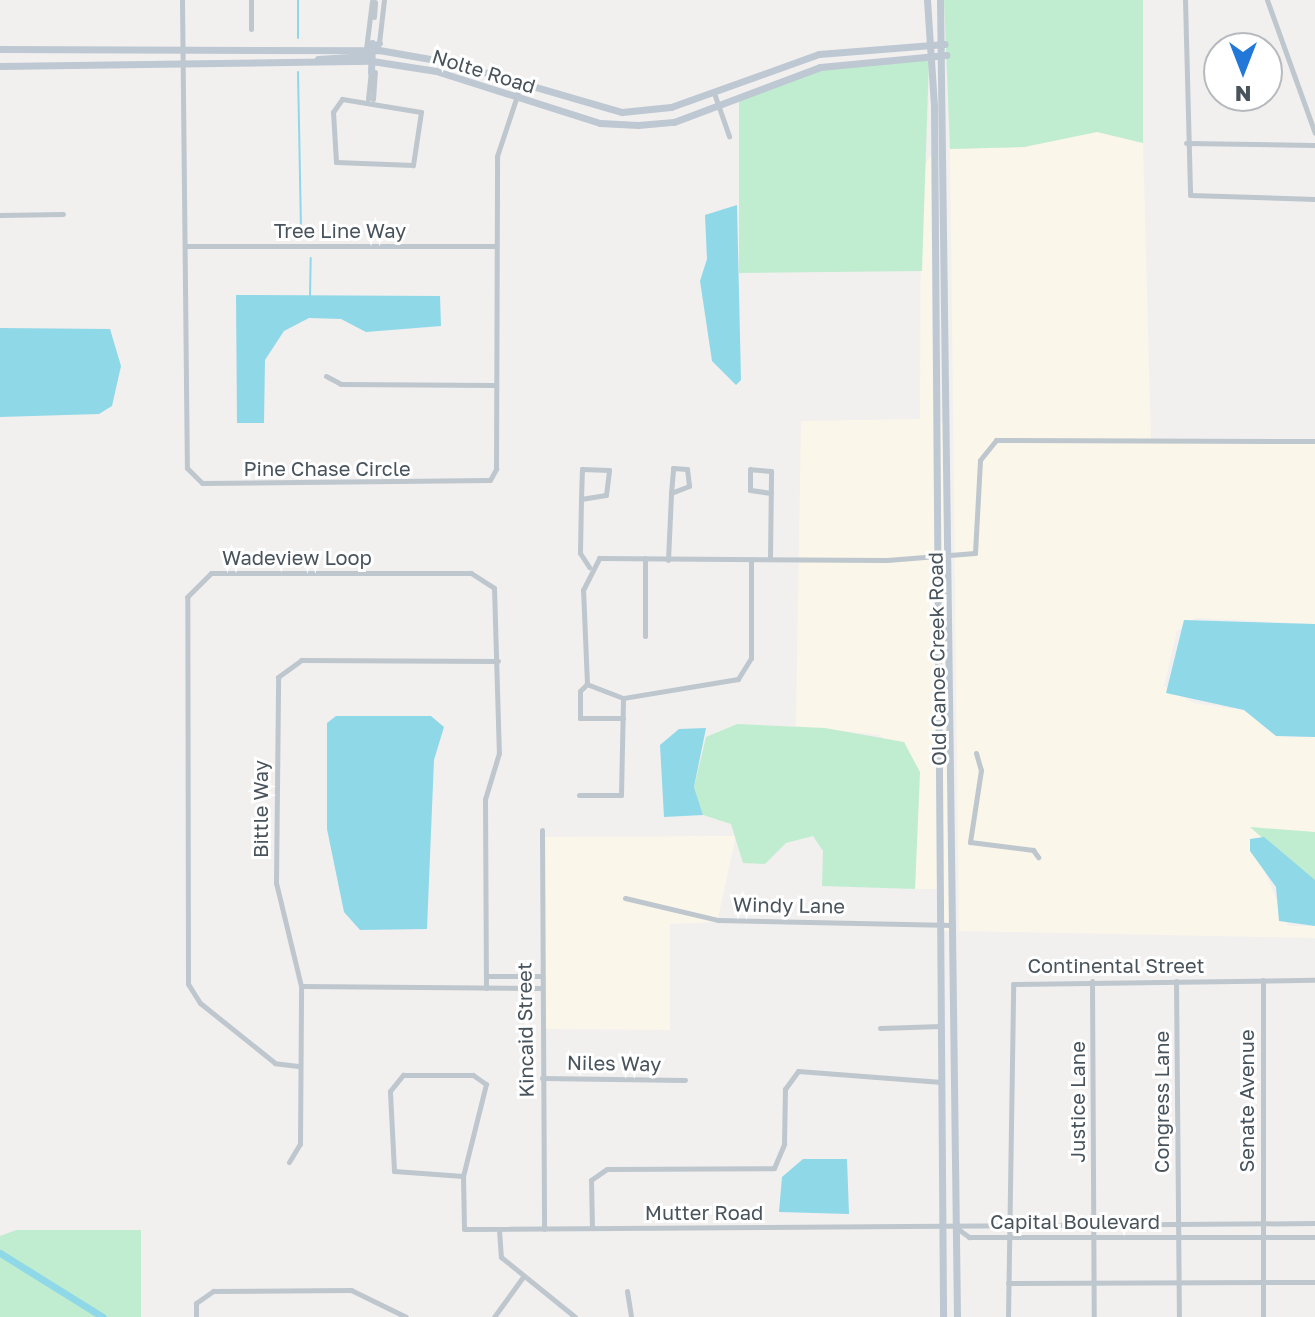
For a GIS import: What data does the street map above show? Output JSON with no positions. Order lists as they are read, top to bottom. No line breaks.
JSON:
{"streets":{"main road":["Nolte Road","Old Canoe Creek Road"],"street":["Tree Line Way","Pine Chase Circle","Wadeview Loop","Bittle Way","Windy Lane","Continental Street","Kincaid Street","Niles Way","Senate Avenue","Justice Lane","Congress Lane","Mutter Road","Capital Boulevard"]},"crossings":[["Nolte Road","Pine Chase Circle"],["Nolte Road","Old Canoe Creek Road"],["Tree Line Way","Pine Chase Circle"],["Wadeview Loop","Bittle Way"],["Old Canoe Creek Road","Windy Lane"],["Old Canoe Creek Road","Mutter Road"],["Old Canoe Creek Road","Capital Boulevard"],["Continental Street","Senate Avenue"],["Continental Street","Justice Lane"],["Continental Street","Congress Lane"],["Continental Street","Capital Boulevard"],["Kincaid Street","Niles Way"],["Kincaid Street","Mutter Road"],["Senate Avenue","Capital Boulevard"],["Justice Lane","Capital Boulevard"],["Congress Lane","Capital Boulevard"],["Mutter Road","Capital Boulevard"]],"north":"bottom"}
